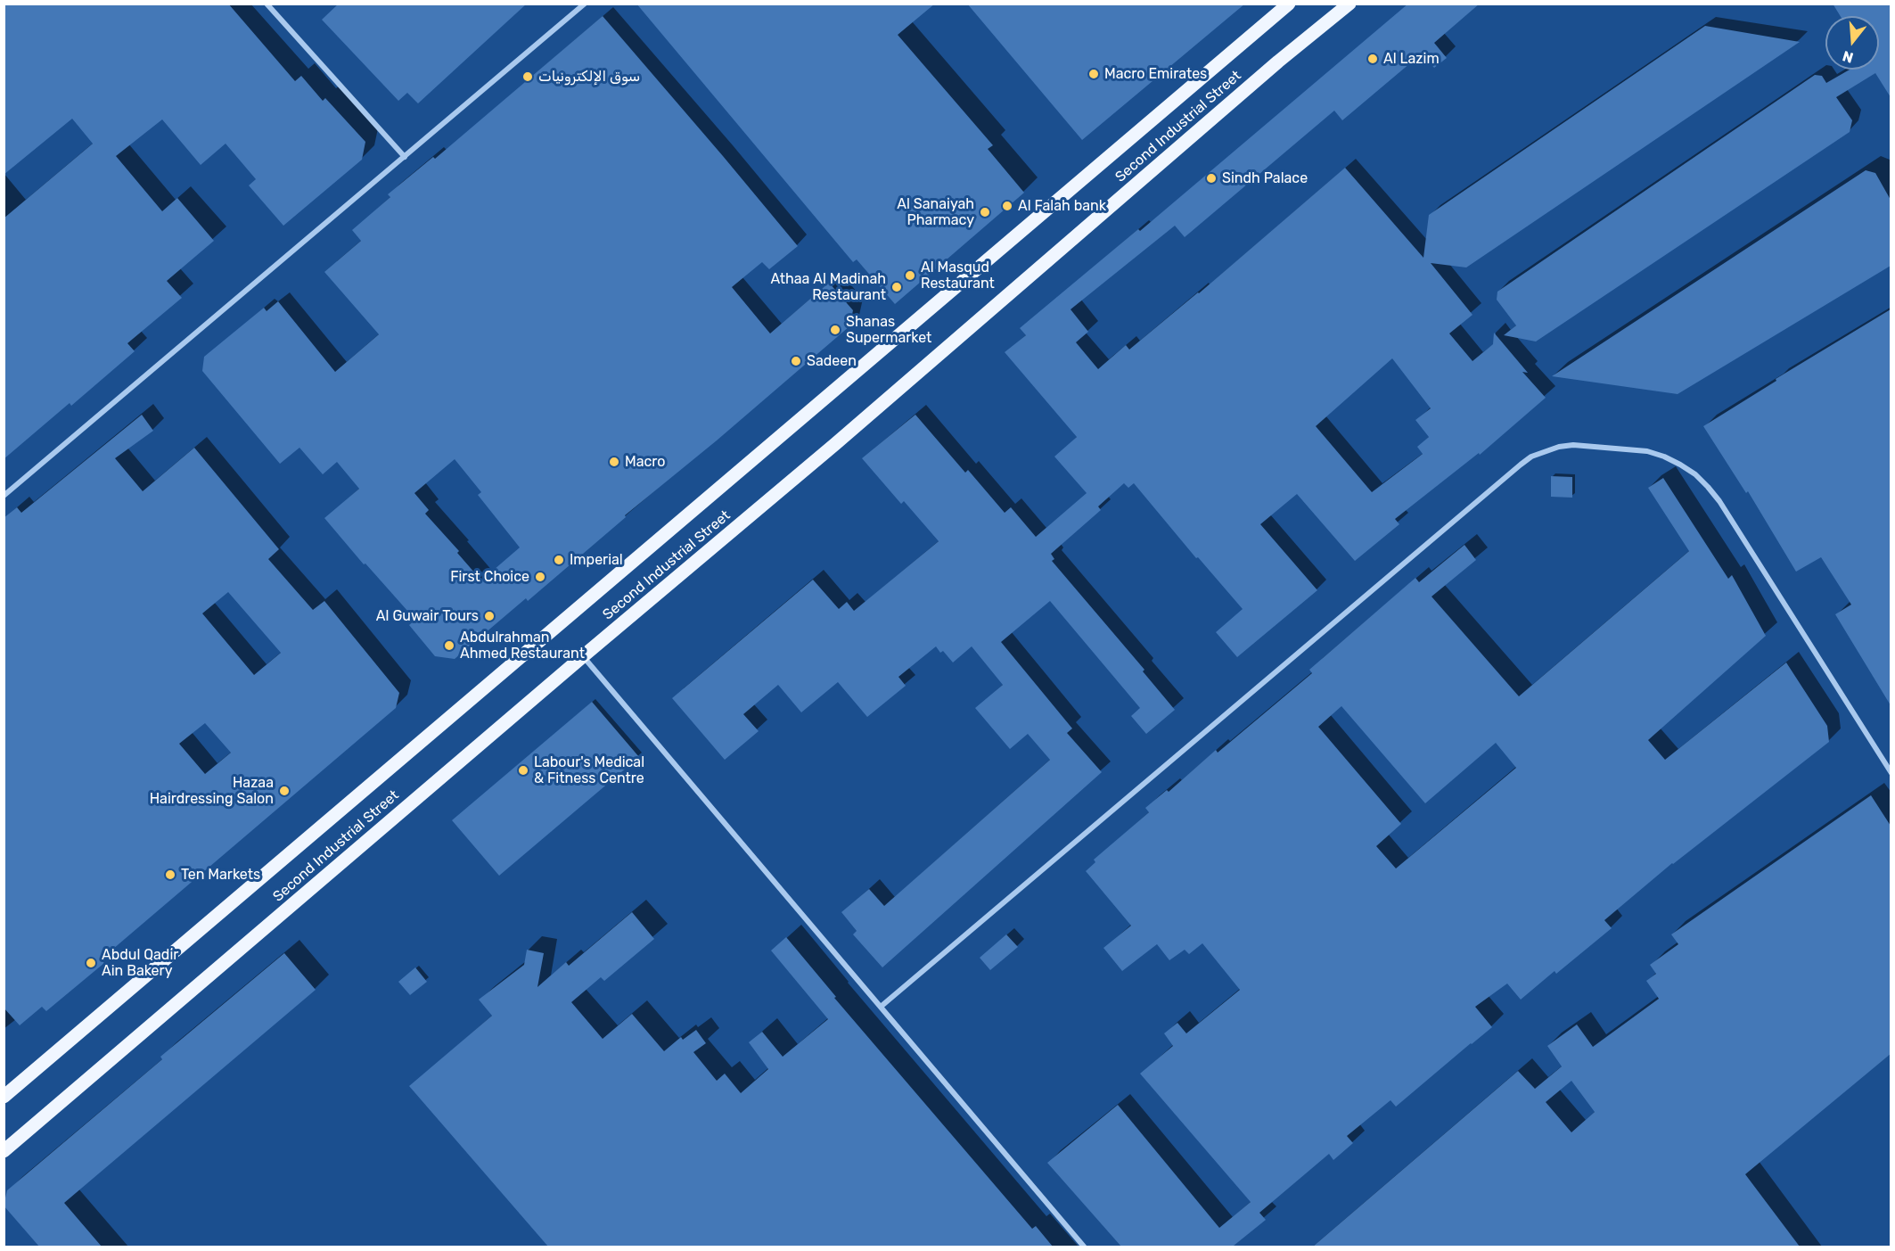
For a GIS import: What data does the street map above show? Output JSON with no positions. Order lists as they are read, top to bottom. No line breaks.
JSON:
{"streets":{"main road":["Second Industrial Street"]},"places":["Al Lazim","Macro Emirates","سوق الإلكترونيات","Sindh Palace","Al Falah bank","Al Sanaiyah Pharmacy","Al Masqud Restaurant","Athaa Al Madinah Restaurant","Shanas Supermarket","Sadeen","Macro","Imperial","First Choice","Al Guwair Tours","Abdulrahman Ahmed Restaurant","Labour's Medical & Fitness Centre","Hazaa Hairdressing Salon","Ten Markets","Abdul Qadir Ain Bakery"],"north":"bottom"}
